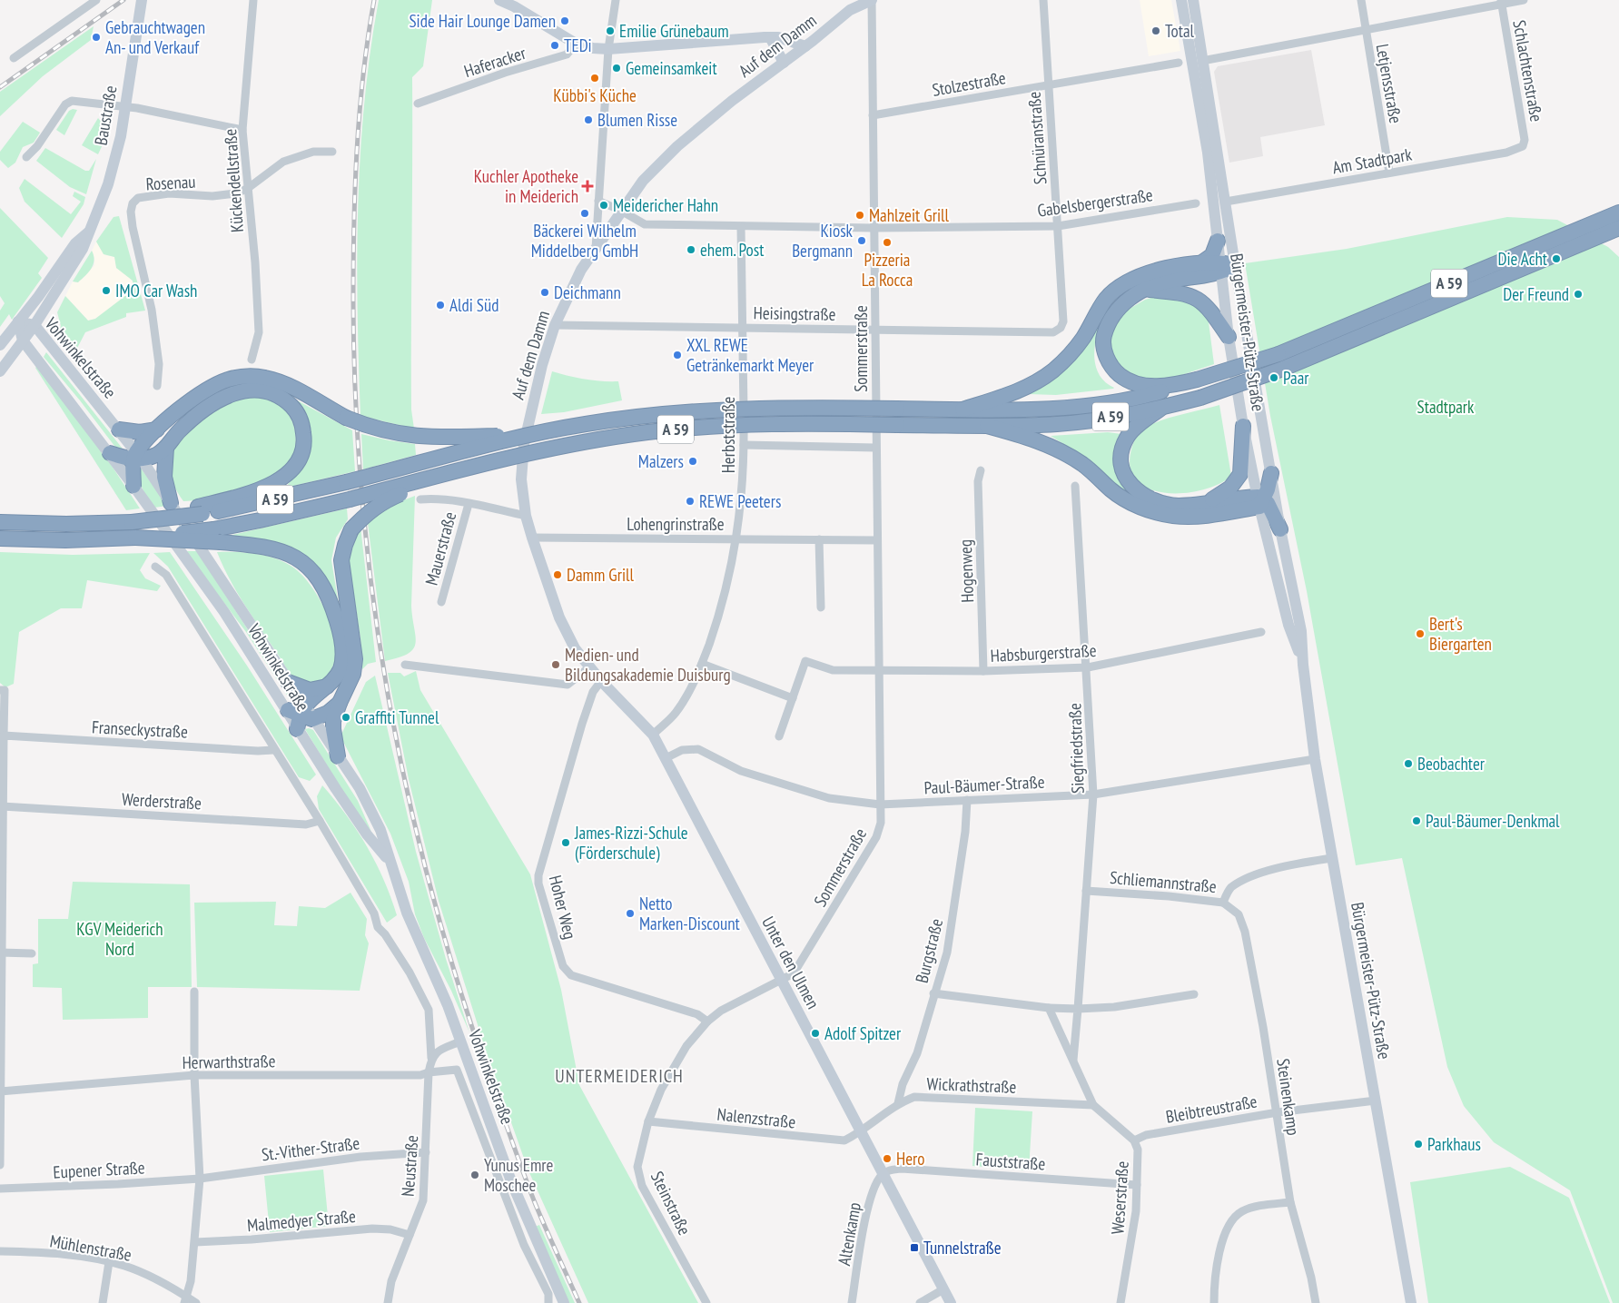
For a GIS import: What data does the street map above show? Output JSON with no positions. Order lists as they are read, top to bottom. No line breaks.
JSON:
{"streets":{"highway":["A 59"],"main road":["Auf dem Damm","Baustraße","Bürgermeister-Pütz-Straße","Vohwinkelstraße","Unter den Ulmen"],"street":["Haferacker","Schlachtenstraße","Stolzestraße","Letjensstraße","Schnüranstraße","Am Stadtpark","Kückendellstraße","Rosenau","Gabelsbergerstraße","Heisingstraße","Sommerstraße","Herbststraße","Lohengrinstraße","Mauerstraße","Hogenweg","Habsburgerstraße","Franseckystraße","Siegfriedstraße","Paul-Bäumer-Straße","Werderstraße","Schliemannstraße","Hoher Weg","Burgstraße","Herwarthstraße","Wickrathstraße","Steinenkamp","Bleibtreustraße","Nalenzstraße","St.-Vither-Straße","Fauststraße","Neustraße","Eupener Straße","Weserstraße","Steinstraße","Malmedyer Straße","Altenkamp","Mühlenstraße"]},"crossings":[["Auf dem Damm","Gabelsbergerstraße"],["Auf dem Damm","Heisingstraße"],["Auf dem Damm","Sommerstraße"],["Auf dem Damm","Herbststraße"],["Auf dem Damm","Lohengrinstraße"],["Auf dem Damm","Mauerstraße"],["Auf dem Damm","Paul-Bäumer-Straße"],["Auf dem Damm","Hoher Weg"],["Auf dem Damm","Unter den Ulmen"],["Schlachtenstraße","Am Stadtpark"],["Stolzestraße","Schnüranstraße"],["Stolzestraße","Sommerstraße"],["Letjensstraße","Am Stadtpark"],["Baustraße","Vohwinkelstraße"],["Schnüranstraße","Gabelsbergerstraße"],["Schnüranstraße","Heisingstraße"],["Am Stadtpark","Bürgermeister-Pütz-Straße"],["Kückendellstraße","Rosenau"],["Gabelsbergerstraße","Sommerstraße"],["Gabelsbergerstraße","Herbststraße"],["Heisingstraße","Sommerstraße"],["Heisingstraße","Herbststraße"],["Bürgermeister-Pütz-Straße","Paul-Bäumer-Straße"],["Bürgermeister-Pütz-Straße","Schliemannstraße"],["Bürgermeister-Pütz-Straße","Bleibtreustraße"],["Sommerstraße","Lohengrinstraße"],["Sommerstraße","Habsburgerstraße"],["Sommerstraße","Paul-Bäumer-Straße"],["Sommerstraße","Unter den Ulmen"],["Sommerstraße","Steinstraße"],["Herbststraße","Lohengrinstraße"],["Hogenweg","Habsburgerstraße"],["Habsburgerstraße","Siegfriedstraße"],["Siegfriedstraße","Paul-Bäumer-Straße"],["Siegfriedstraße","Schliemannstraße"],["Siegfriedstraße","Weserstraße"],["Paul-Bäumer-Straße","Burgstraße"],["Paul-Bäumer-Straße","Unter den Ulmen"],["Schliemannstraße","Steinenkamp"],["Hoher Weg","Steinstraße"],["Burgstraße","Wickrathstraße"],["Unter den Ulmen","Wickrathstraße"],["Unter den Ulmen","Nalenzstraße"],["Unter den Ulmen","Fauststraße"],["Unter den Ulmen","Steinstraße"],["Unter den Ulmen","Altenkamp"],["Herwarthstraße","Neustraße"],["Wickrathstraße","Nalenzstraße"],["Wickrathstraße","Weserstraße"],["Steinenkamp","Bleibtreustraße"],["Bleibtreustraße","Weserstraße"],["Nalenzstraße","Steinstraße"],["St.-Vither-Straße","Neustraße"],["St.-Vither-Straße","Eupener Straße"],["Fauststraße","Weserstraße"],["Fauststraße","Altenkamp"],["Neustraße","Malmedyer Straße"]],"districts":["UNTERMEIDERICH"],"parks":["Stadtpark","KGV Meiderich Nord"],"places":{"other":["Side Hair Lounge Damen","Emilie Grünebaum","Total","Gebrauchtwagen An- und Verkauf","TEDi","Gemeinsamkeit","Kübbi's Küche","Blumen Risse","Meidericher Hahn","Bäckerei Wilhelm Middelberg GmbH","Mahlzeit Grill","Kiosk Bergmann","Pizzeria La Rocca","ehem. Post","Die Acht","IMO Car Wash","Deichmann","Der Freund","Aldi Süd","XXL REWE Getränkemarkt Meyer","Paar","Malzers","REWE Peeters","Damm Grill","Bert's Biergarten","Medien- und Bildungsakademie Duisburg","Graffiti Tunnel","Beobachter","Paul-Bäumer-Denkmal","James-Rizzi-Schule (Förderschule)","Netto Marken-Discount","Adolf Spitzer","Parkhaus","Hero","Yunus Emre Moschee"],"health":["Kuchler Apotheke in Meiderich"],"transit":["Tunnelstraße"]}}
